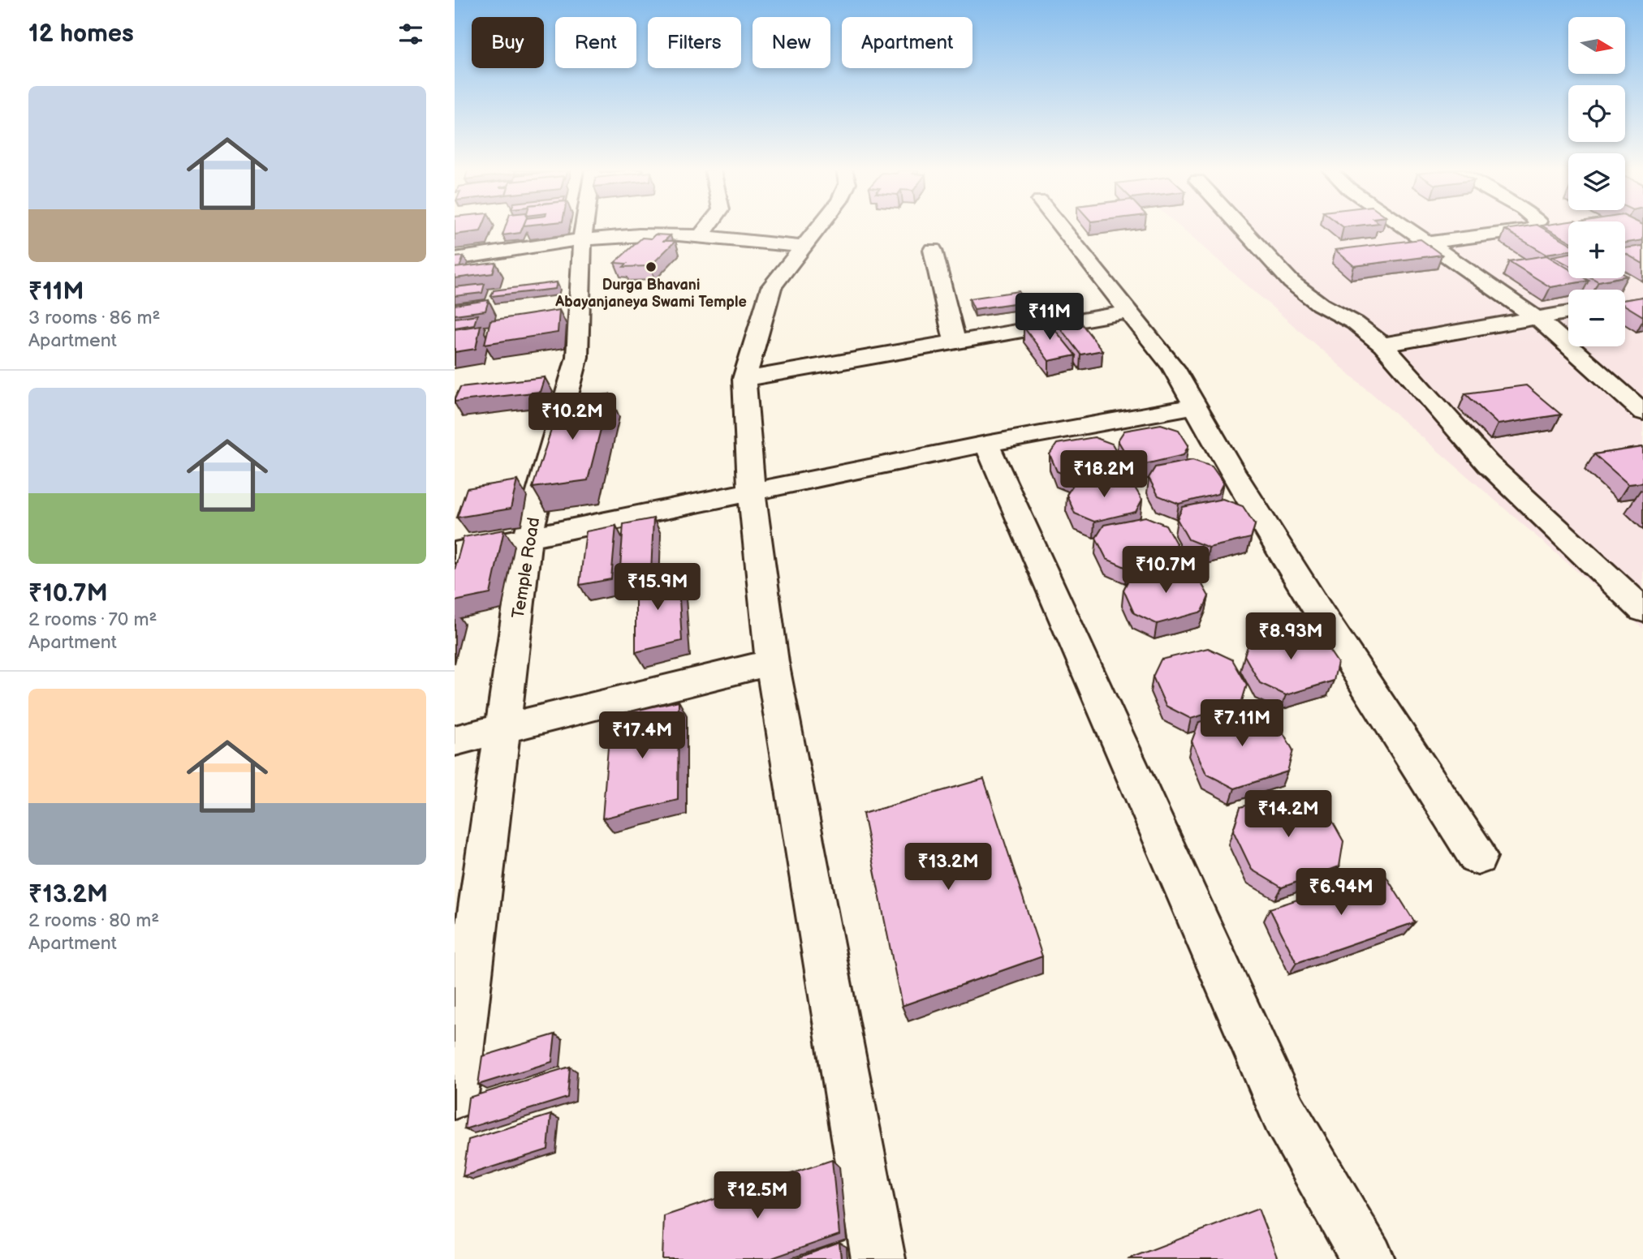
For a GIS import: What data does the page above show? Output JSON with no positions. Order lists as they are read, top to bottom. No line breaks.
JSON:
{"streets":{"street":["Temple Road"]},"places":["Durga Bhavani Abayanjaneya Swami Temple"],"north":"right","page":{"heading":"12 homes","map_buttons":["+","−"],"chip":["Buy","Rent","Filters","New","Apartment"],"list":[{"name":"₹11M","note":"3 rooms · 86 m² · Apartment"},{"name":"₹10.7M","note":"2 rooms · 70 m² · Apartment"},{"name":"₹13.2M","note":"2 rooms · 80 m² · Apartment"}],"price":["₹11M","₹10.2M","₹18.2M","₹10.7M","₹15.9M","₹8.93M","₹7.11M","₹17.4M","₹14.2M","₹13.2M","₹6.94M","₹12.5M"]}}
